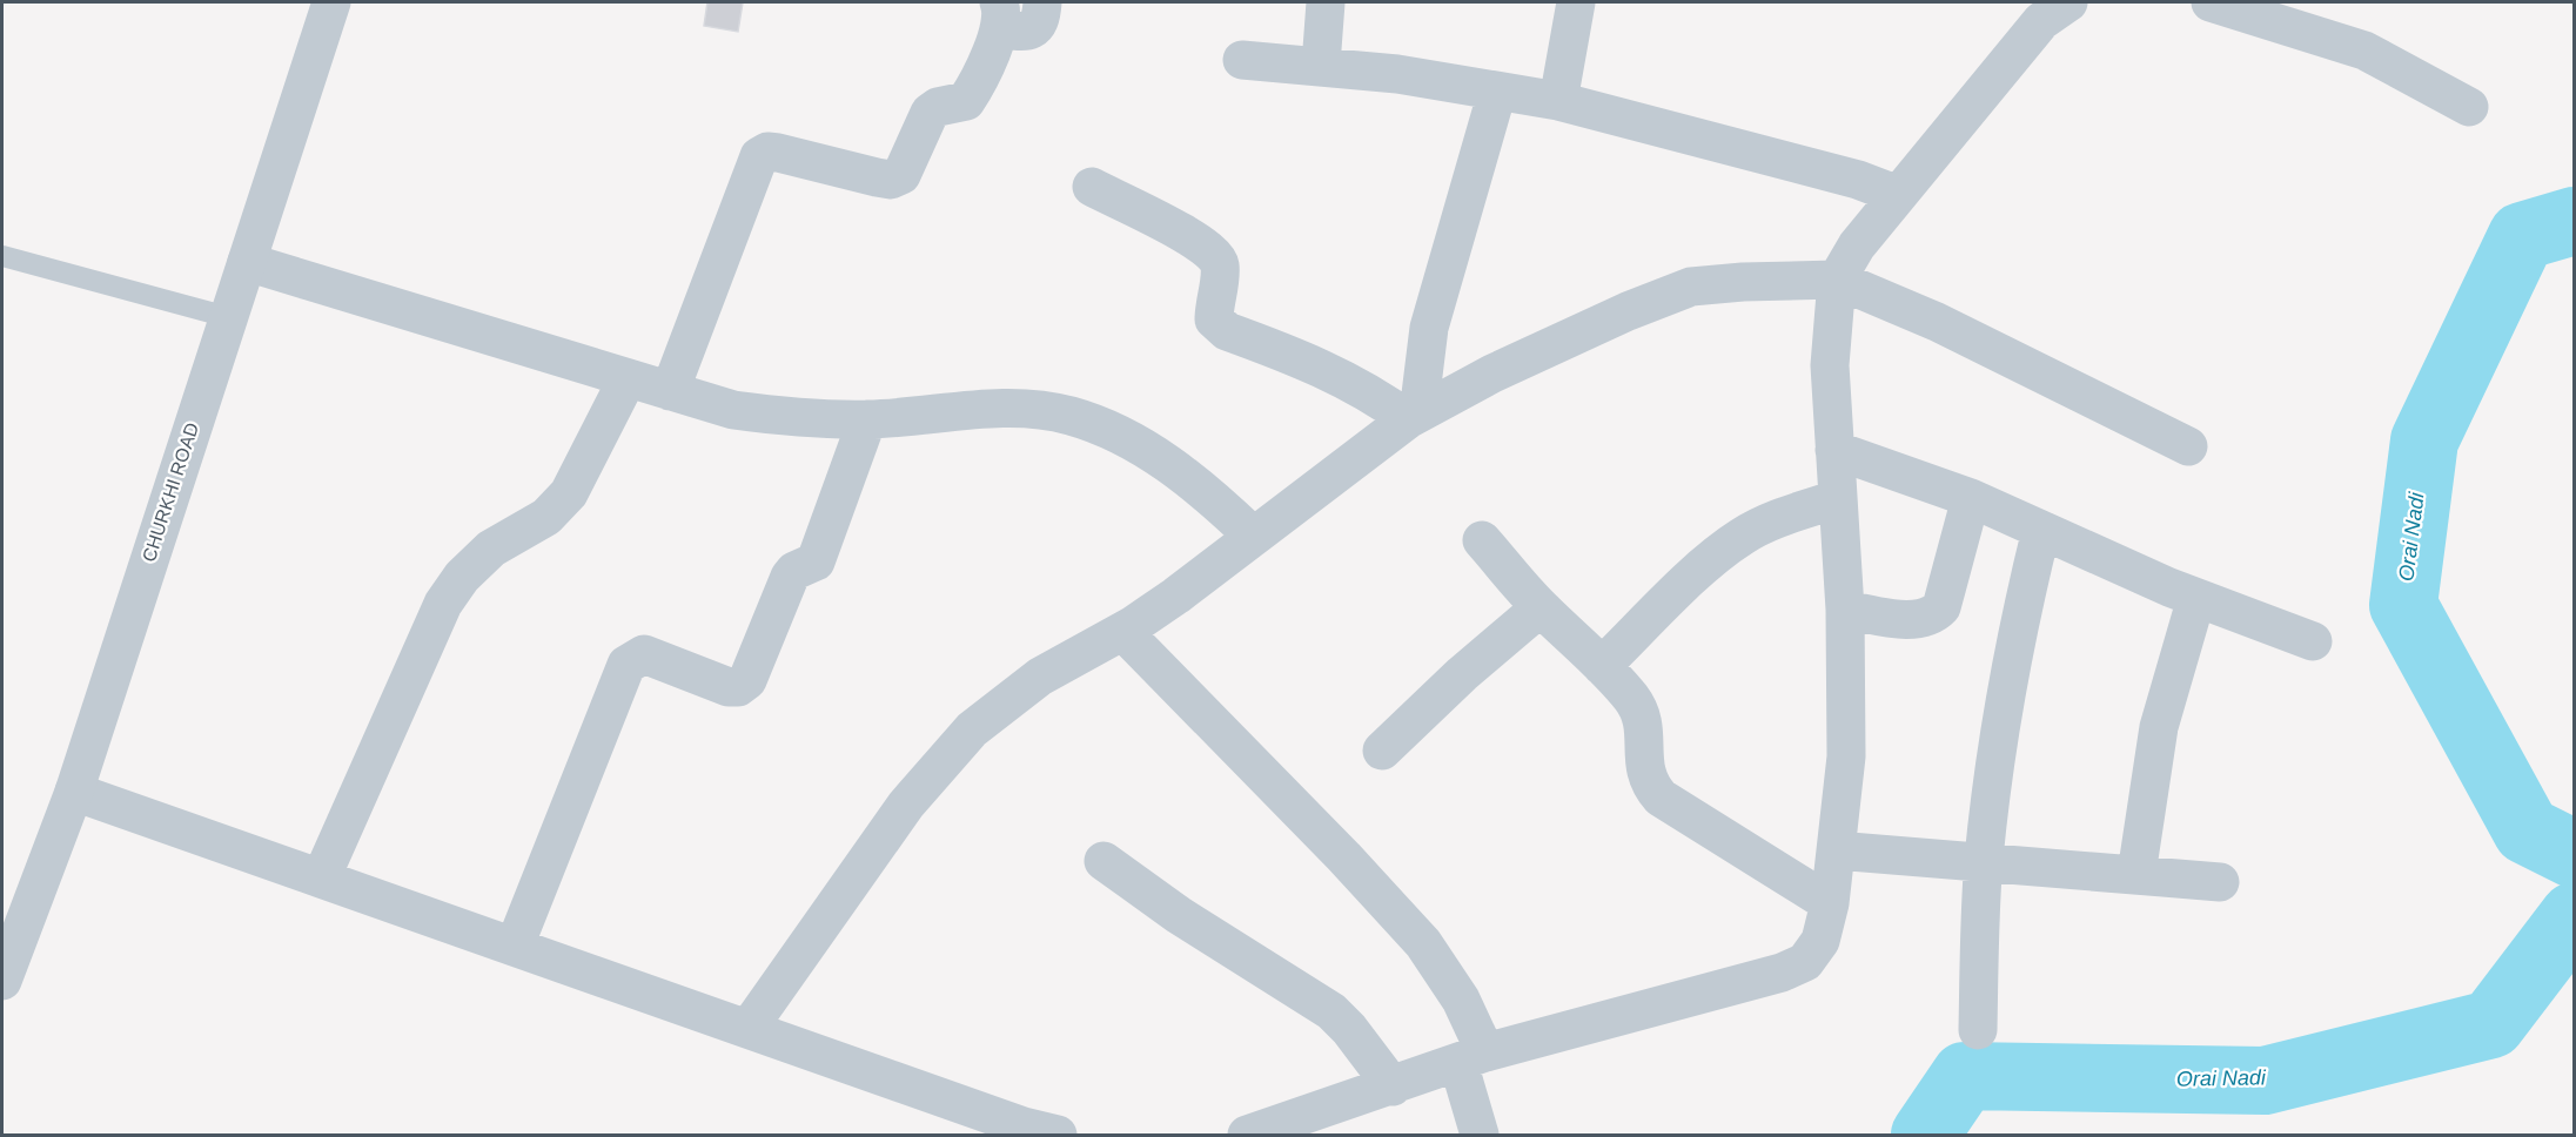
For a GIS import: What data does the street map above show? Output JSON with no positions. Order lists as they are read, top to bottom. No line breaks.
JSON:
{"streets":{"street":["CHURKHI ROAD"]},"water":["Orai Nadi"]}
